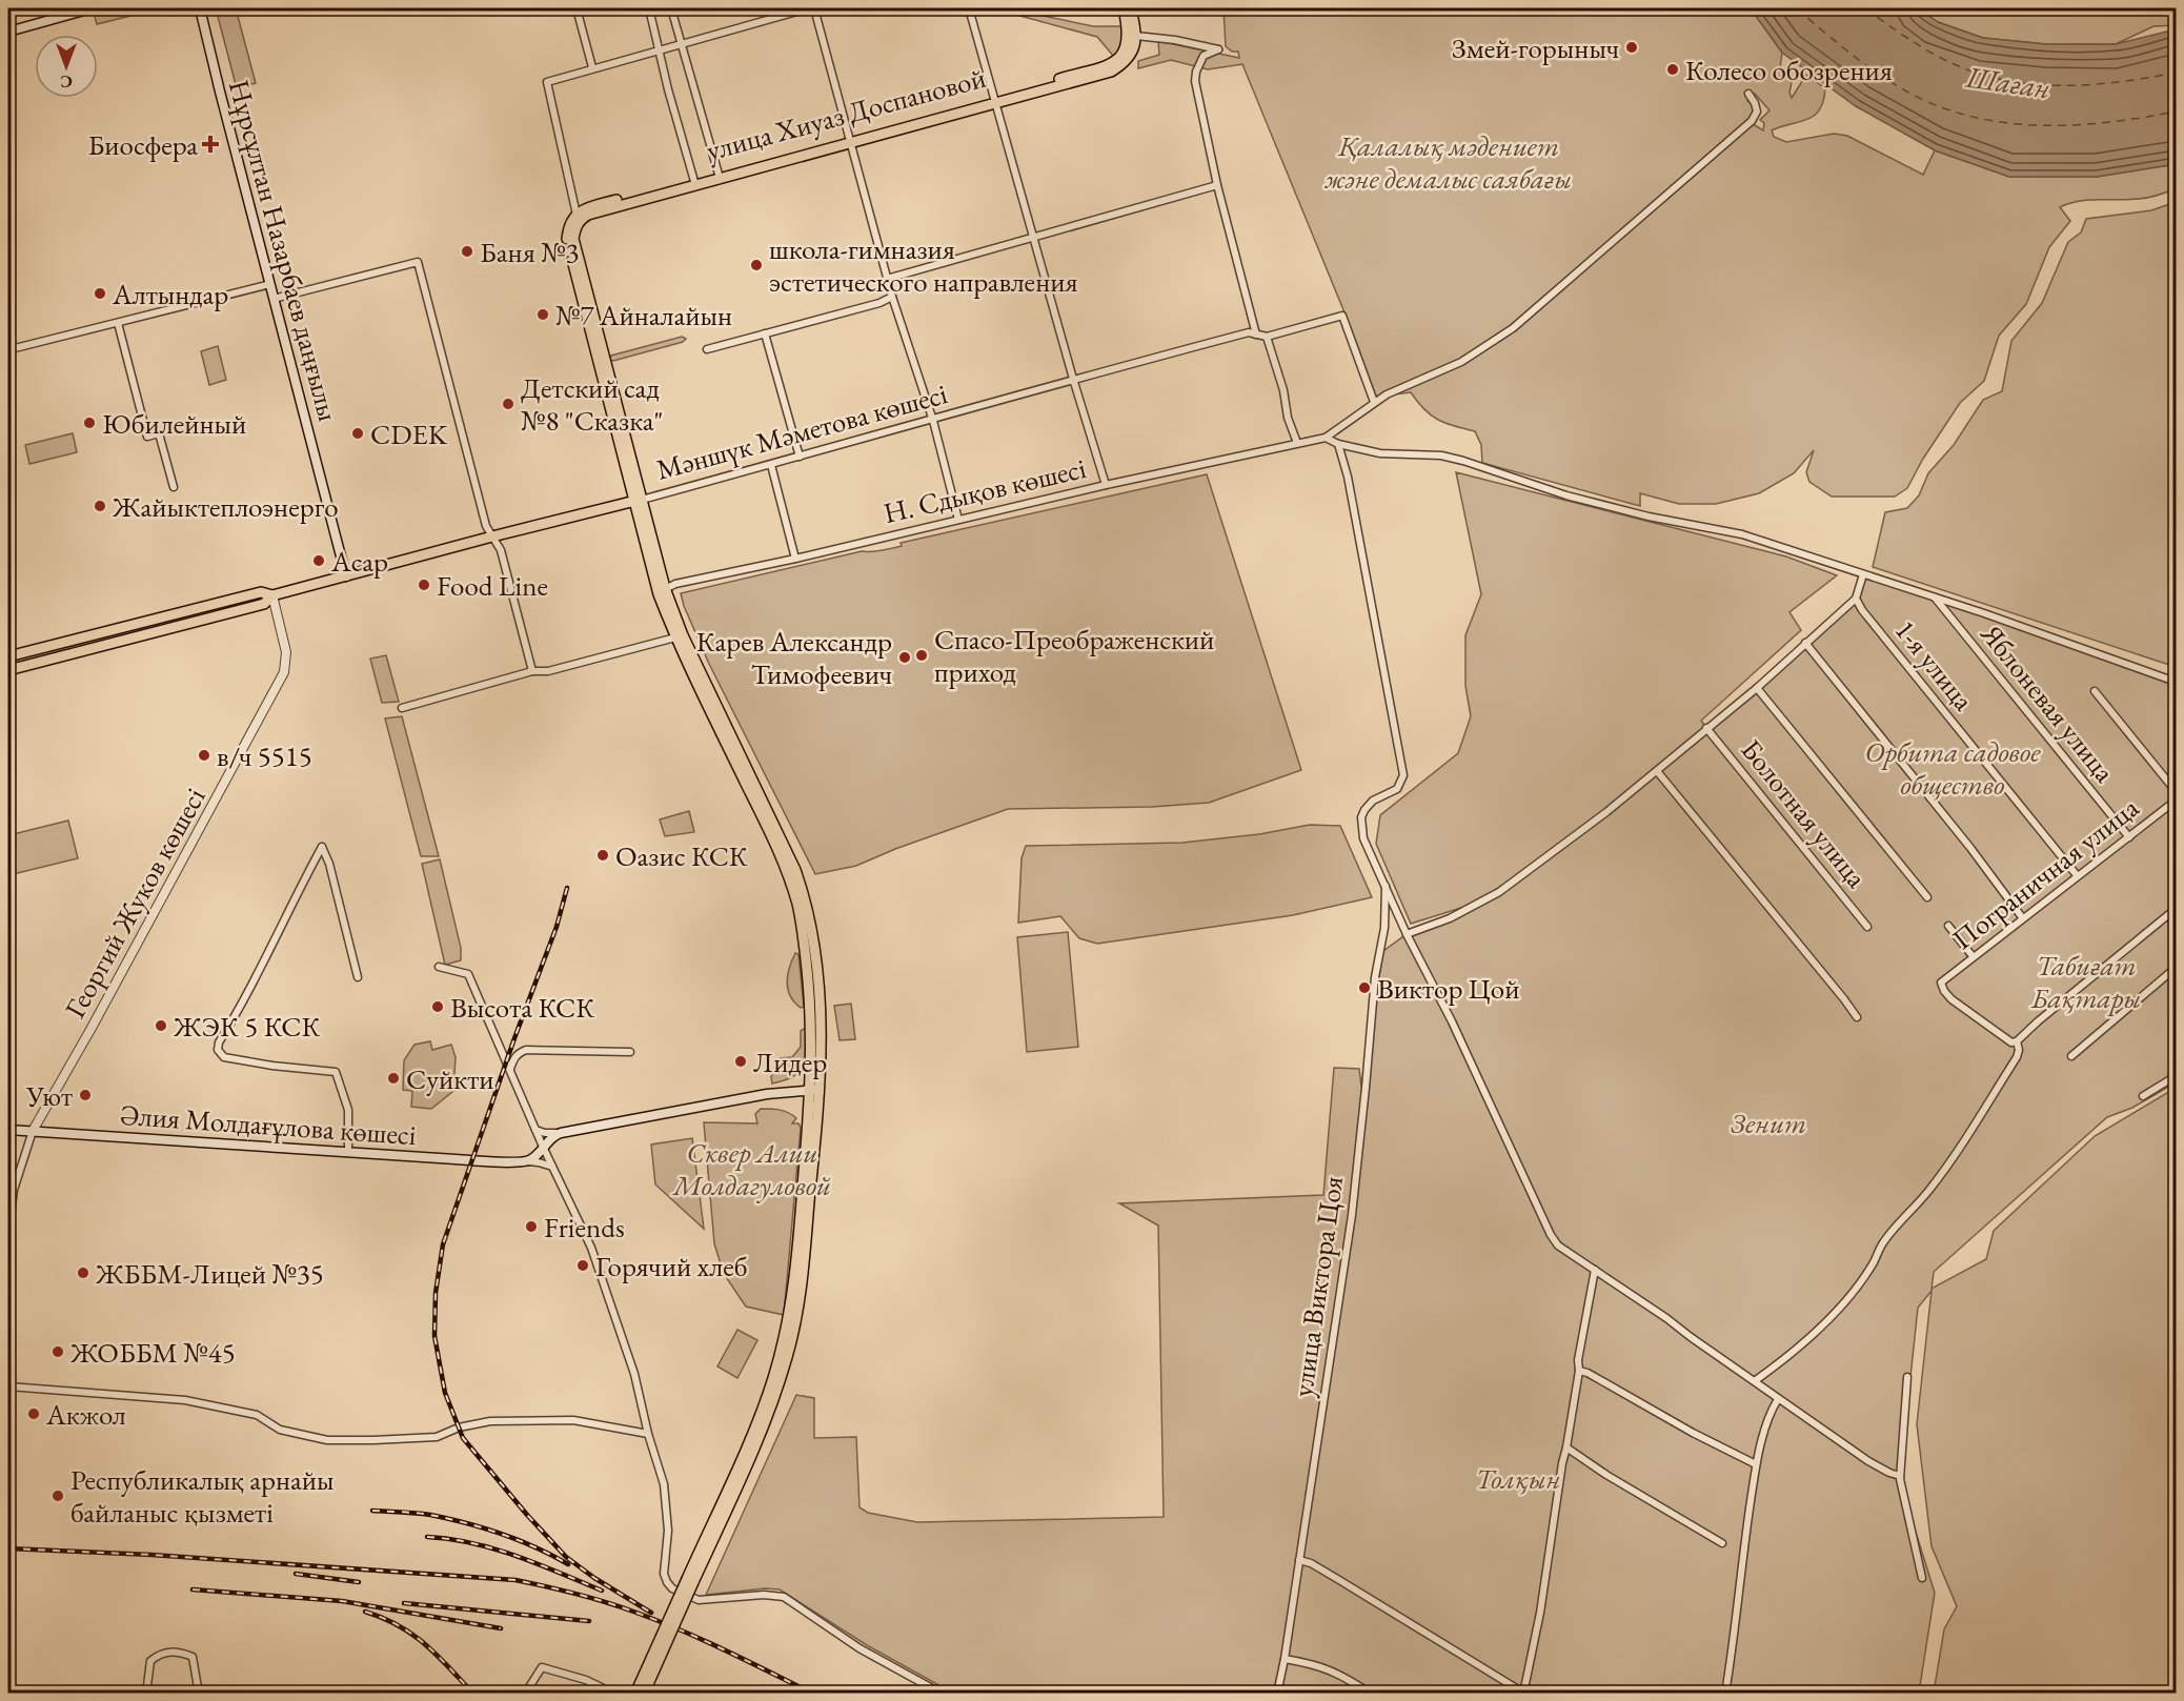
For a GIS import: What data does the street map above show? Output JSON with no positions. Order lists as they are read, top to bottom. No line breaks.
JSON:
{"streets":{"main road":["улица Хиуаз Доспановой","Нұрсұлтан Назарбаев даңғылы","Мәншүк Мәметова көшесі","Әлия Молдағұлова көшесі"],"street":["Н. Сдықов көшесі","1-я улица","Яблоневая улица","Болотная улица","Пограничная улица","Георгий Жуков көшесі","улица Виктора Цоя"]},"crossings":[["Нұрсұлтан Назарбаев даңғылы","Мәншүк Мәметова көшесі"],["Мәншүк Мәметова көшесі","Георгий Жуков көшесі"],["1-я улица","Пограничная улица"],["Яблоневая улица","Пограничная улица"],["Георгий Жуков көшесі","Әлия Молдағұлова көшесі"]],"water":["Шаған"],"parks":["Қалалық мәдениет және демалыс саябағы","Орбита садовое общество","Табиғат Бақтары","Зенит","Сквер Алии Молдагуловой","Толқын"],"places":{"other":["Змей-горыныч","Колесо обозрения","Баня №3","школа-гимназия эстетического направления","Алтындар","№7 Айналайын","Детский сад №8 \"Сказка\"","Юбилейный","CDEK","Жайыктеплоэнерго","Асар","Food Line","Спасо-Преображенский приход","Карев Александр Тимофеевич","в/ч 5515","Оазис КСК","Виктор Цой","Высота КСК","ЖЭК 5 КСК","Лидер","Суйкти","Уют","Friends","Горячий хлеб","ЖББМ-Лицей №35","ЖОББМ №45","Акжол","Республикалық арнайы байланыс қызметі"],"health":["Биосфера"]},"north":"bottom"}
